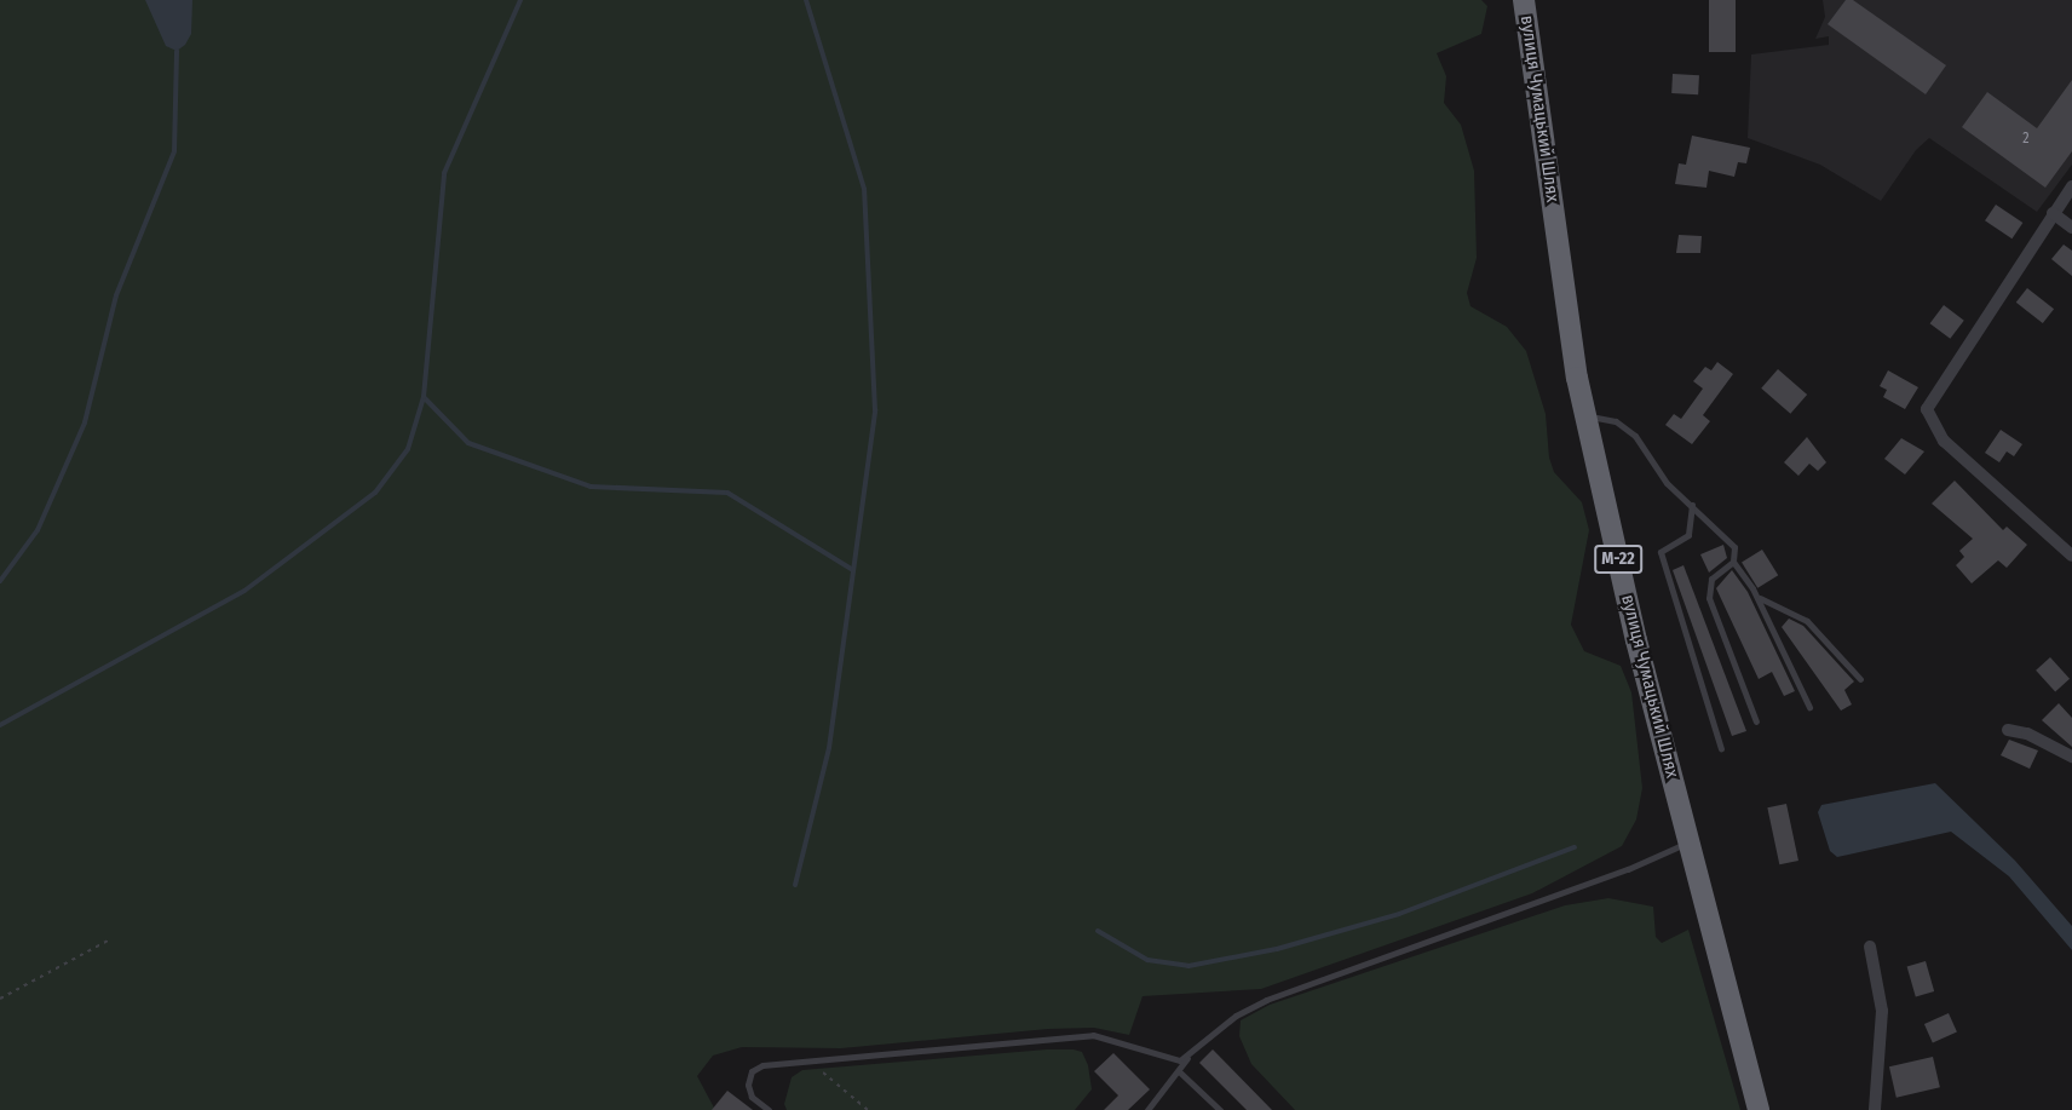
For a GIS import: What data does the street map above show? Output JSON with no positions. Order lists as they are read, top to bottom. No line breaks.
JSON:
{"streets":{"highway":["вулиця Чумацький Шлях","М-22"]},"house_numbers":["2"]}
